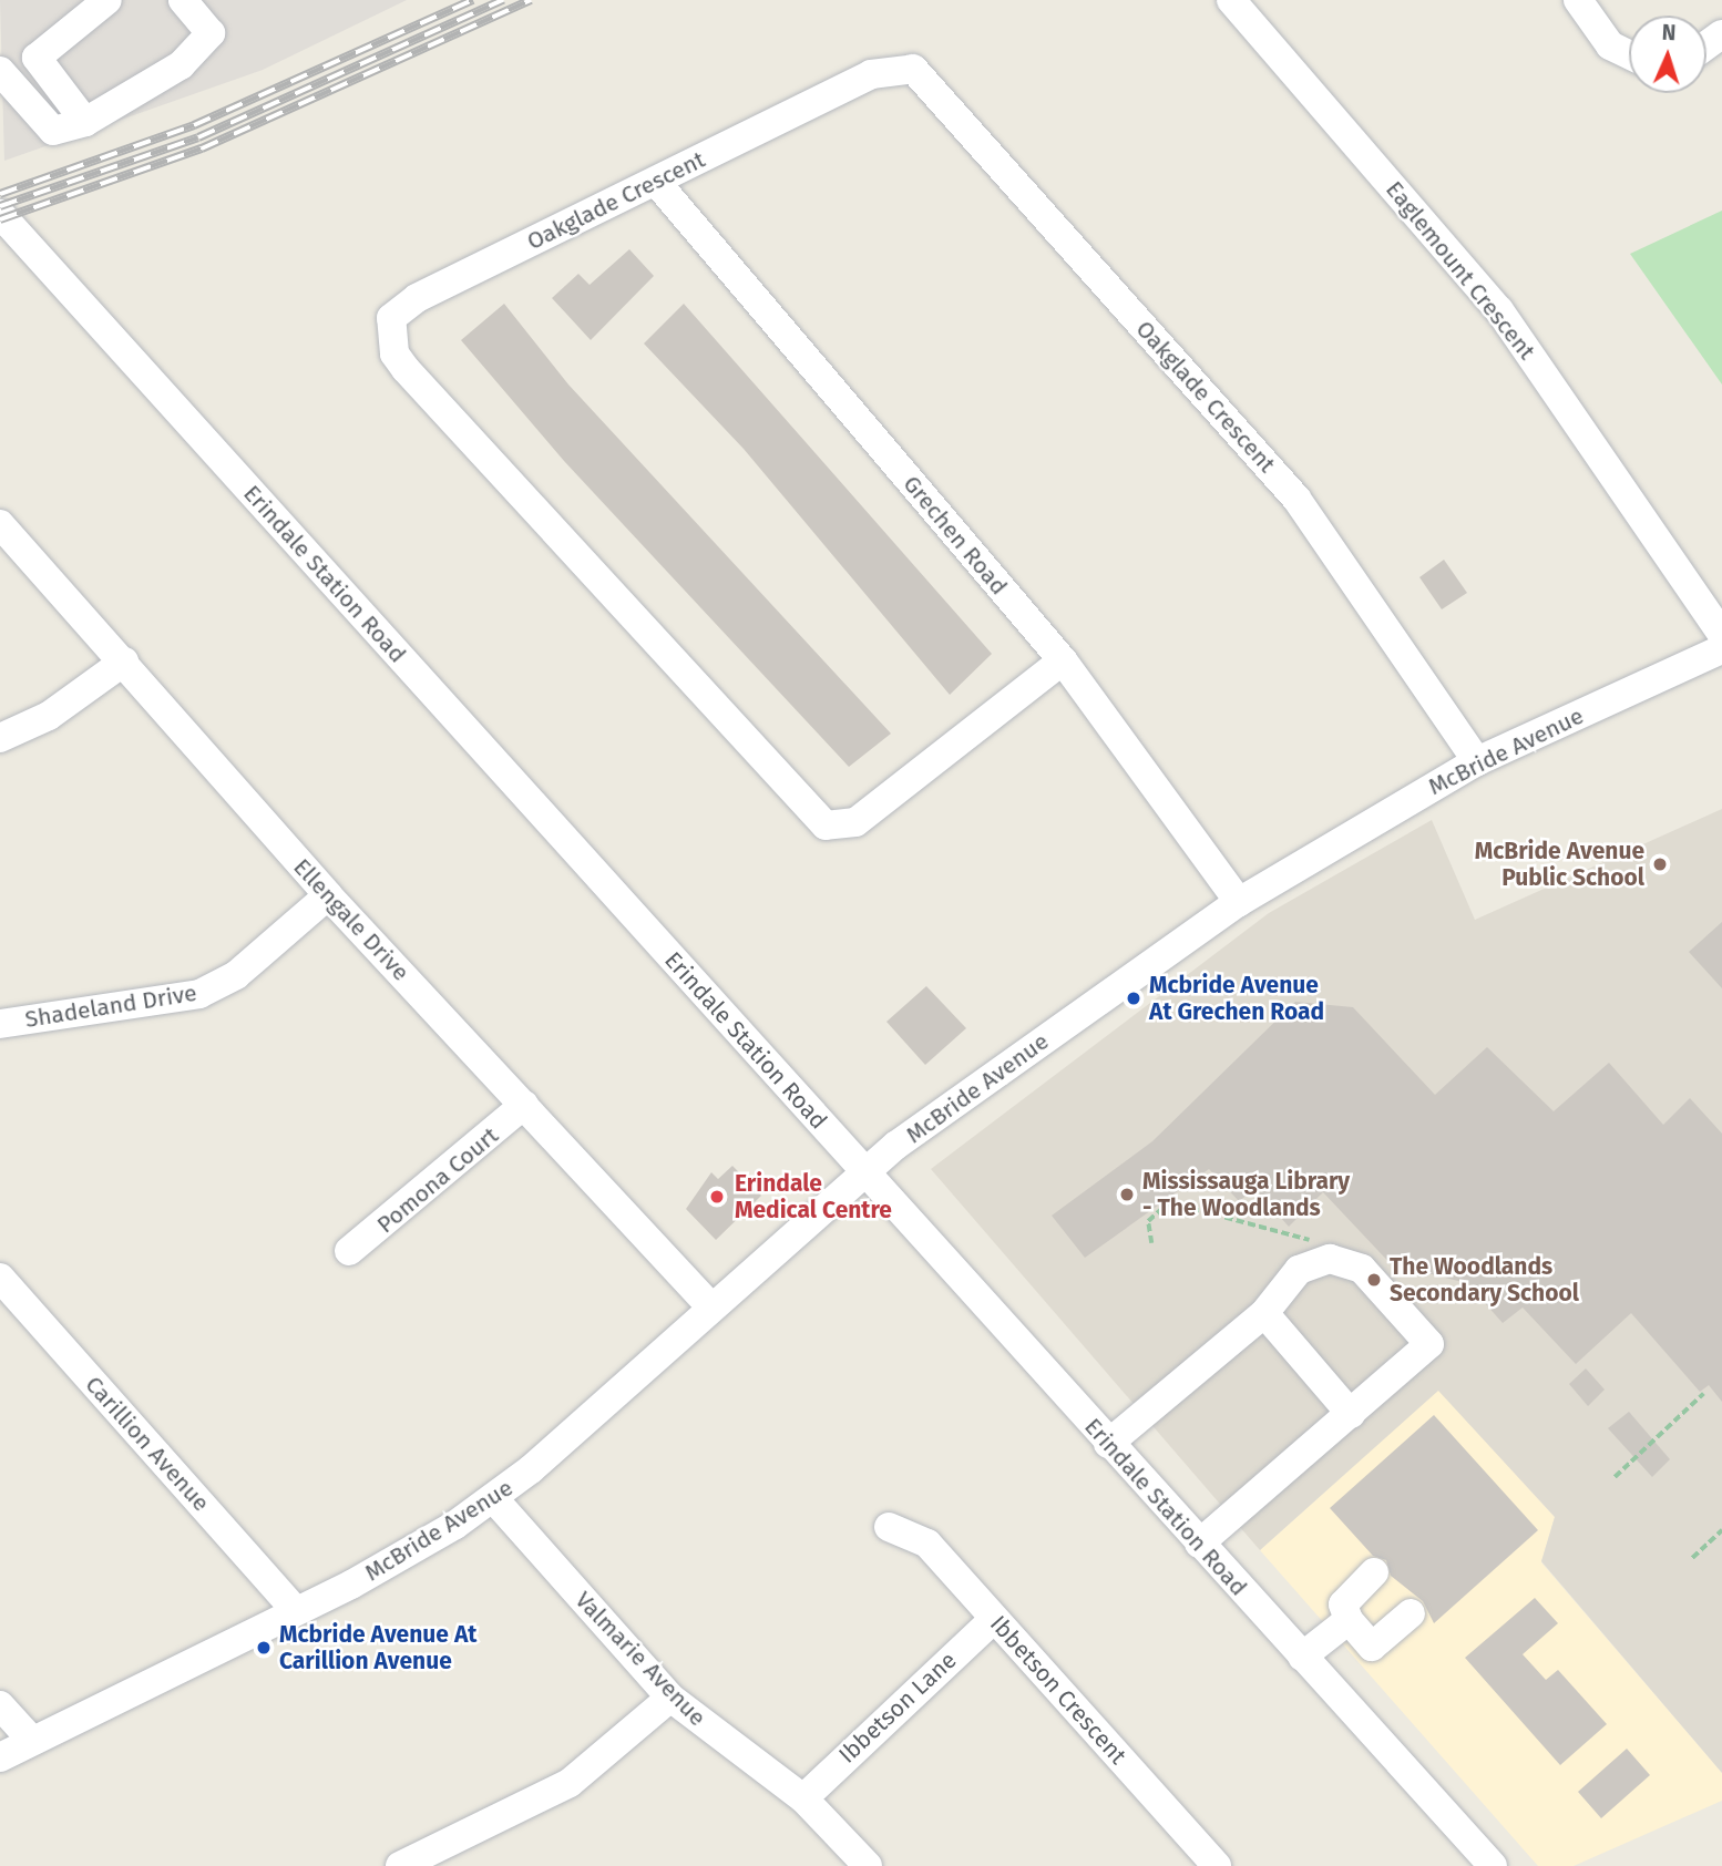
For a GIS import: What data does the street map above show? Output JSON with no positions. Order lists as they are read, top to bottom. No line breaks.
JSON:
{"streets":{"street":["Oakglade Crescent","Eaglemount Crescent","Grechen Road","Erindale Station Road","McBride Avenue","Ellengale Drive","Shadeland Drive","Pomona Court","Carillion Avenue","Valmarie Avenue","Ibbetson Crescent","Ibbetson Lane"]},"crossings":[["Oakglade Crescent","Grechen Road"],["Oakglade Crescent","McBride Avenue"],["Grechen Road","McBride Avenue"],["Erindale Station Road","McBride Avenue"],["McBride Avenue","Ellengale Drive"],["McBride Avenue","Carillion Avenue"],["McBride Avenue","Valmarie Avenue"],["Ellengale Drive","Shadeland Drive"],["Ellengale Drive","Pomona Court"],["Valmarie Avenue","Ibbetson Lane"],["Ibbetson Crescent","Ibbetson Lane"]],"places":["McBride Avenue Public School","Mcbride Avenue At Grechen Road","Mississauga Library - The Woodlands","Erindale Medical Centre","The Woodlands Secondary School","Mcbride Avenue At Carillion Avenue"],"north":"top"}
